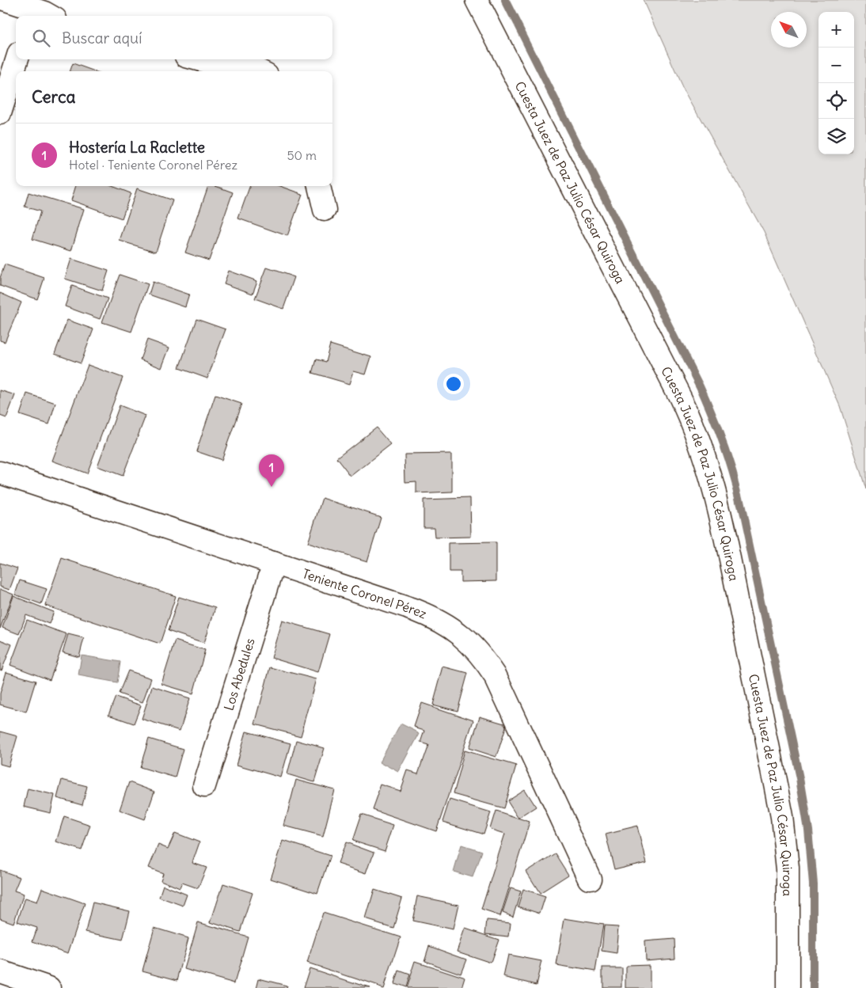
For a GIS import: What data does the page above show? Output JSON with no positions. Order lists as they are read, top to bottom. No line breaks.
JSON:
{"streets":{"street":["Cuesta Juez de Paz Julio César Quiroga","Teniente Coronel Pérez","Los Abedules"]},"crossings":[["Teniente Coronel Pérez","Los Abedules"]],"north":"top left","page":{"map_buttons":["+","−"],"search":"Buscar aquí","heading":"Cerca","list":[{"mark":"1","name":"Hostería La Raclette","note":"Hotel · Teniente Coronel Pérez","value":"50 m"}],"pins":"1"}}
